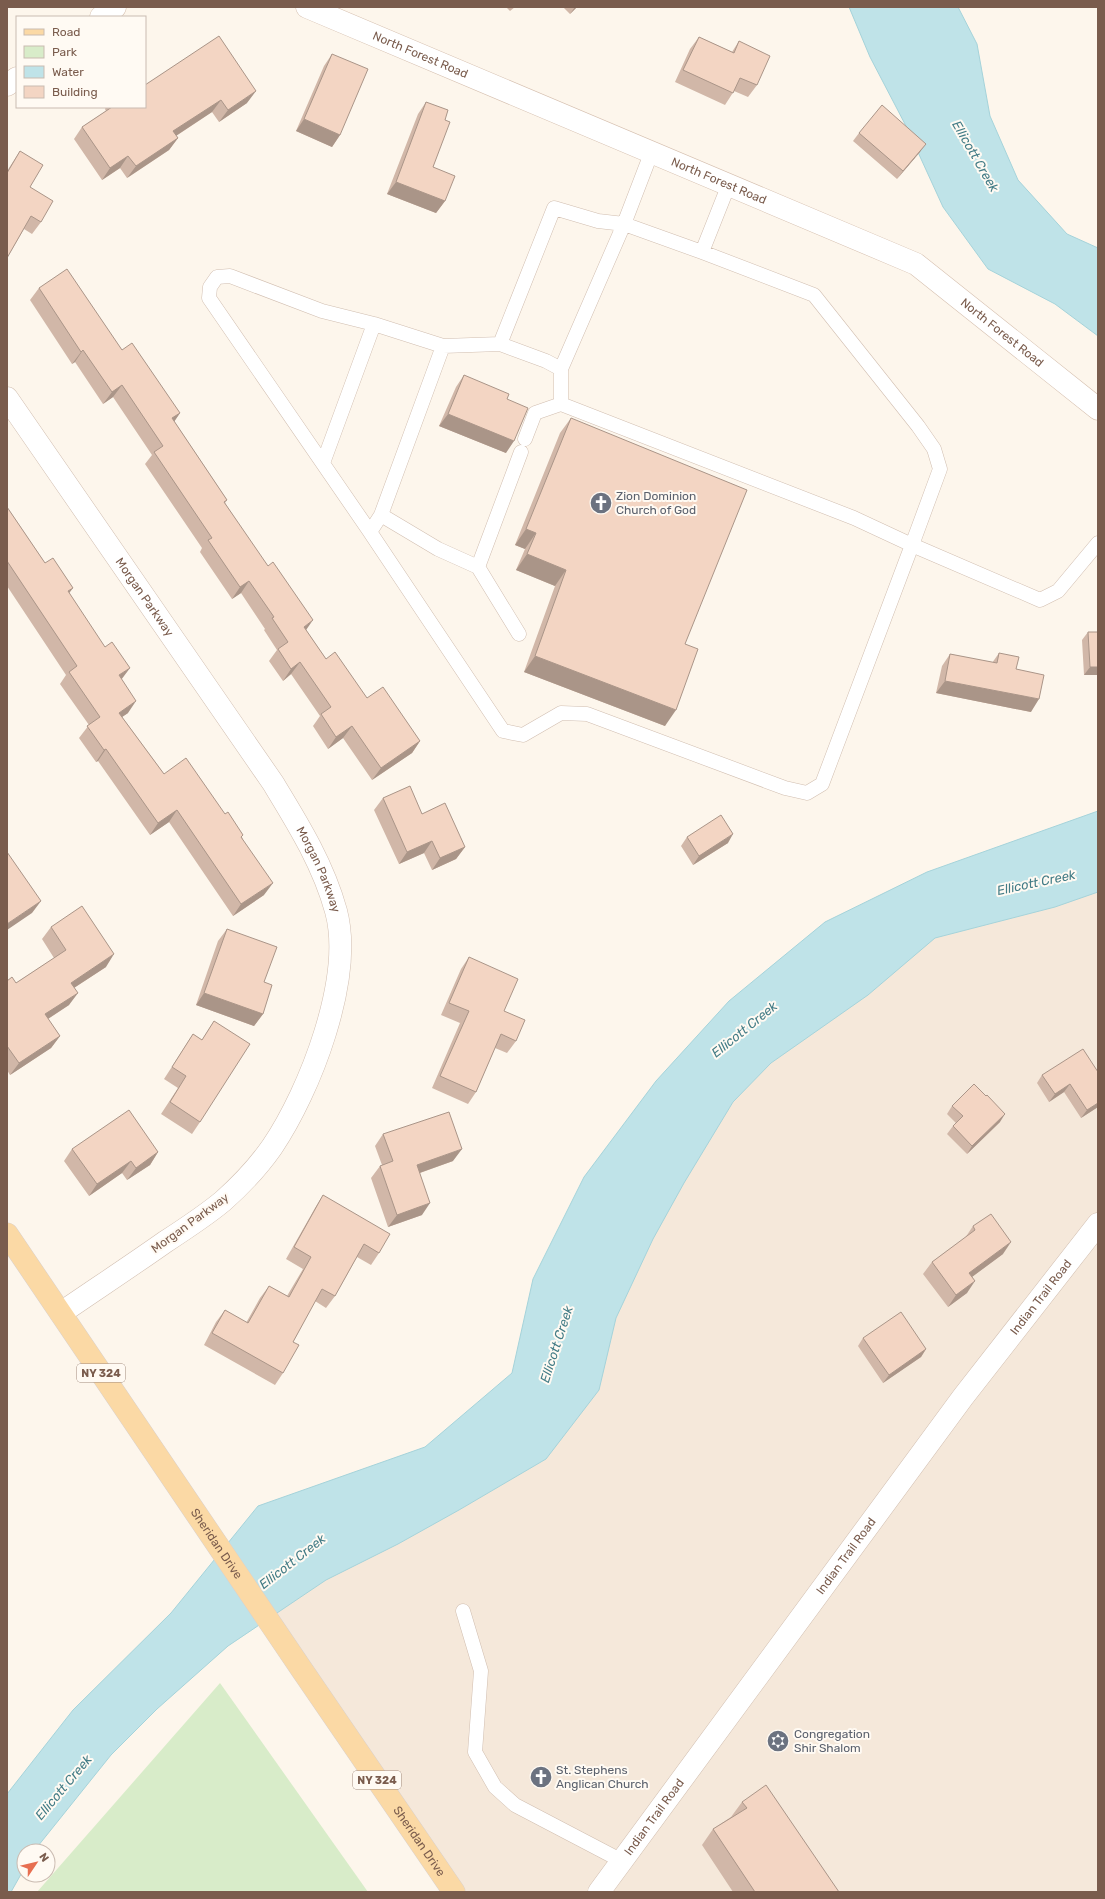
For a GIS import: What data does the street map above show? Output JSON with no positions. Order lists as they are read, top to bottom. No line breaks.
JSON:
{"streets":{"main road":["NY 324","Sheridan Drive"],"street":["North Forest Road","Morgan Parkway","Indian Trail Road"]},"crossings":[["Morgan Parkway","Sheridan Drive"]],"water":["Ellicott Creek"],"places":{"church":["Zion Dominion Church of God","St. Stephens Anglican Church"],"synagogue":["Congregation Shir Shalom"]},"legend":["Road","Park","Water","Building"],"north":"top right"}
